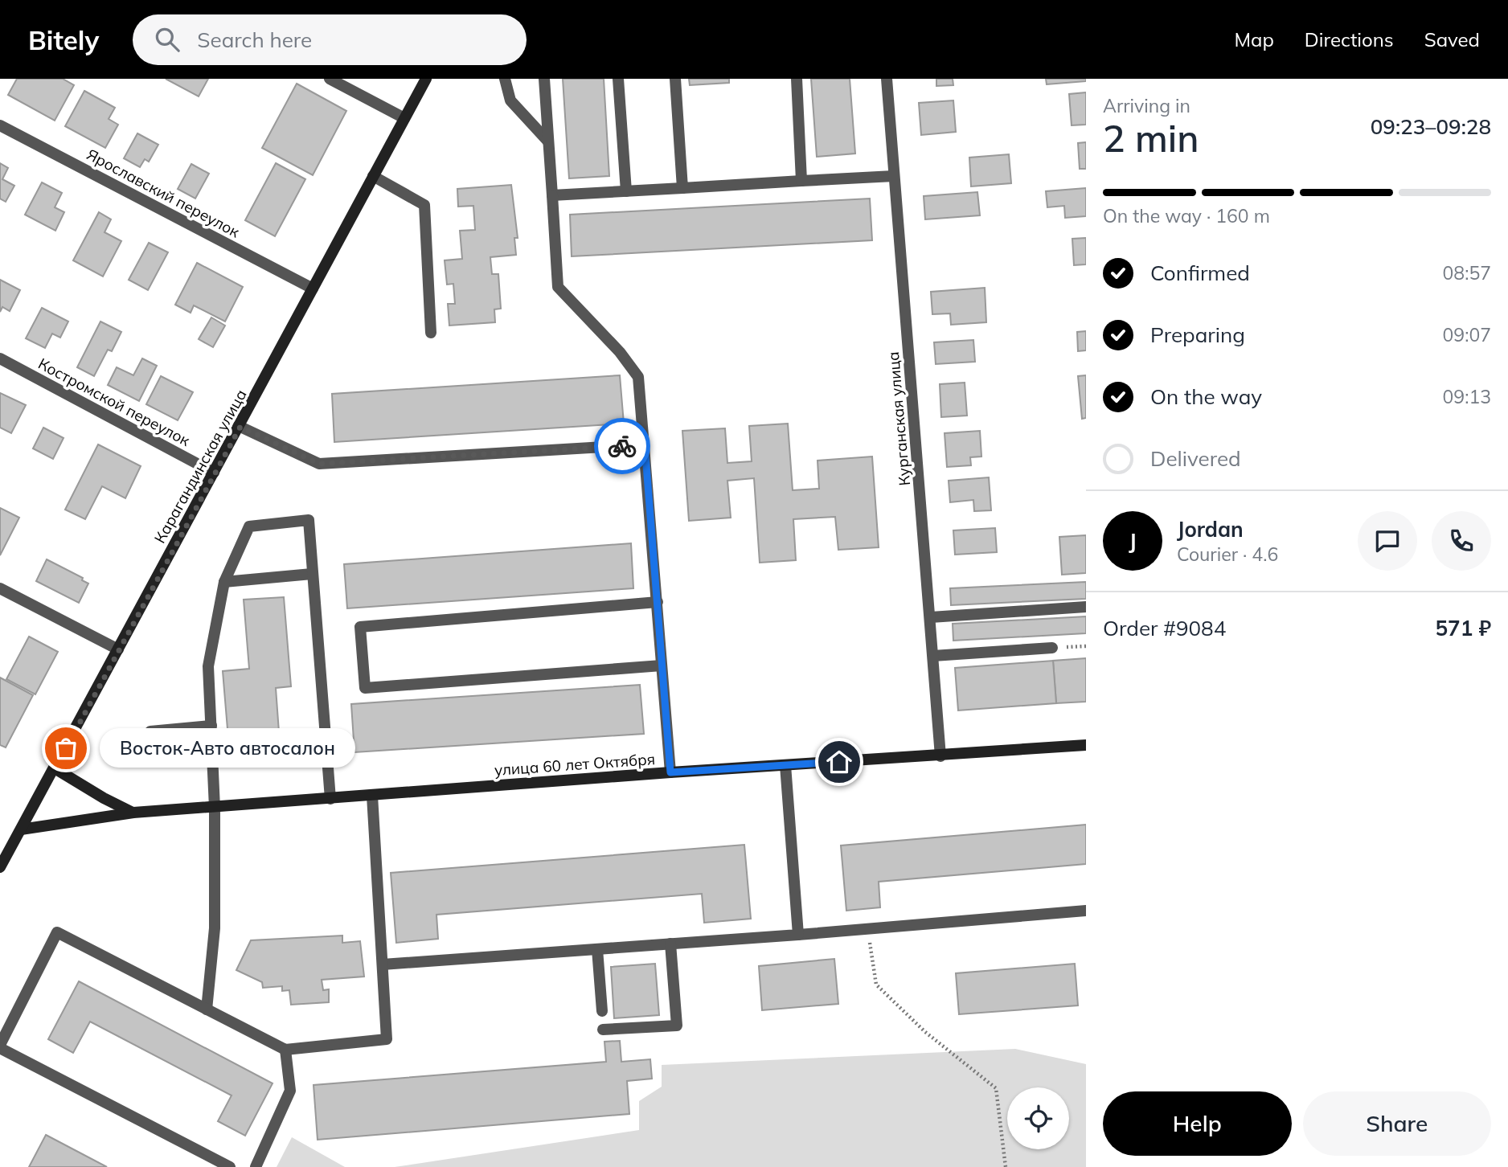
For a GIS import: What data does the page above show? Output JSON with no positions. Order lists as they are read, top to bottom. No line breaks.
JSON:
{"streets":{"main road":["Карагандинская улица","улица 60 лет Октября"],"street":["Ярославский переулок","Костромской переулок","Курганская улица"]},"crossings":[["Ярославский переулок","Карагандинская улица"],["Костромской переулок","Карагандинская улица"],["Курганская улица","улица 60 лет Октября"],["Карагандинская улица","улица 60 лет Октября"]],"places":["Восток-Авто автосалон"],"page":{"header":"Bitely","search":"Search here","nav":["Map","Directions","Saved"],"heading":["2 min","Arriving in","09:23–09:28"],"panel":["Jordan","Courier · 4.6","Order #9084","571 ₽"],"bar":"On the way · 160 m","list":[["Confirmed","08:57"],["Preparing","09:07"],["On the way","09:13"],"Delivered"],"round":"J","bubble":"Восток-Авто автосалон","buttons":["Help","Share"]}}
